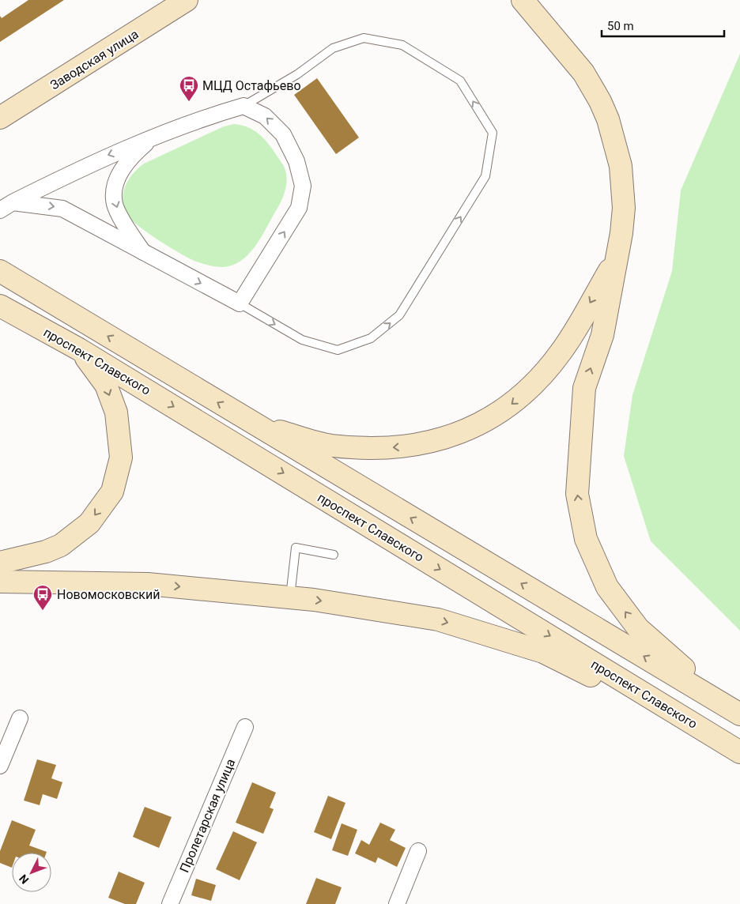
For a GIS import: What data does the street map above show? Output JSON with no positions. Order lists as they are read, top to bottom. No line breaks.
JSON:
{"streets":{"street":["Заводская улица","проспект Славского","Пролетарская улица"]},"places":{"bus stop":["МЦД Остафьево","Новомосковский"]},"scale_bar":"50 m","north":"bottom left"}
